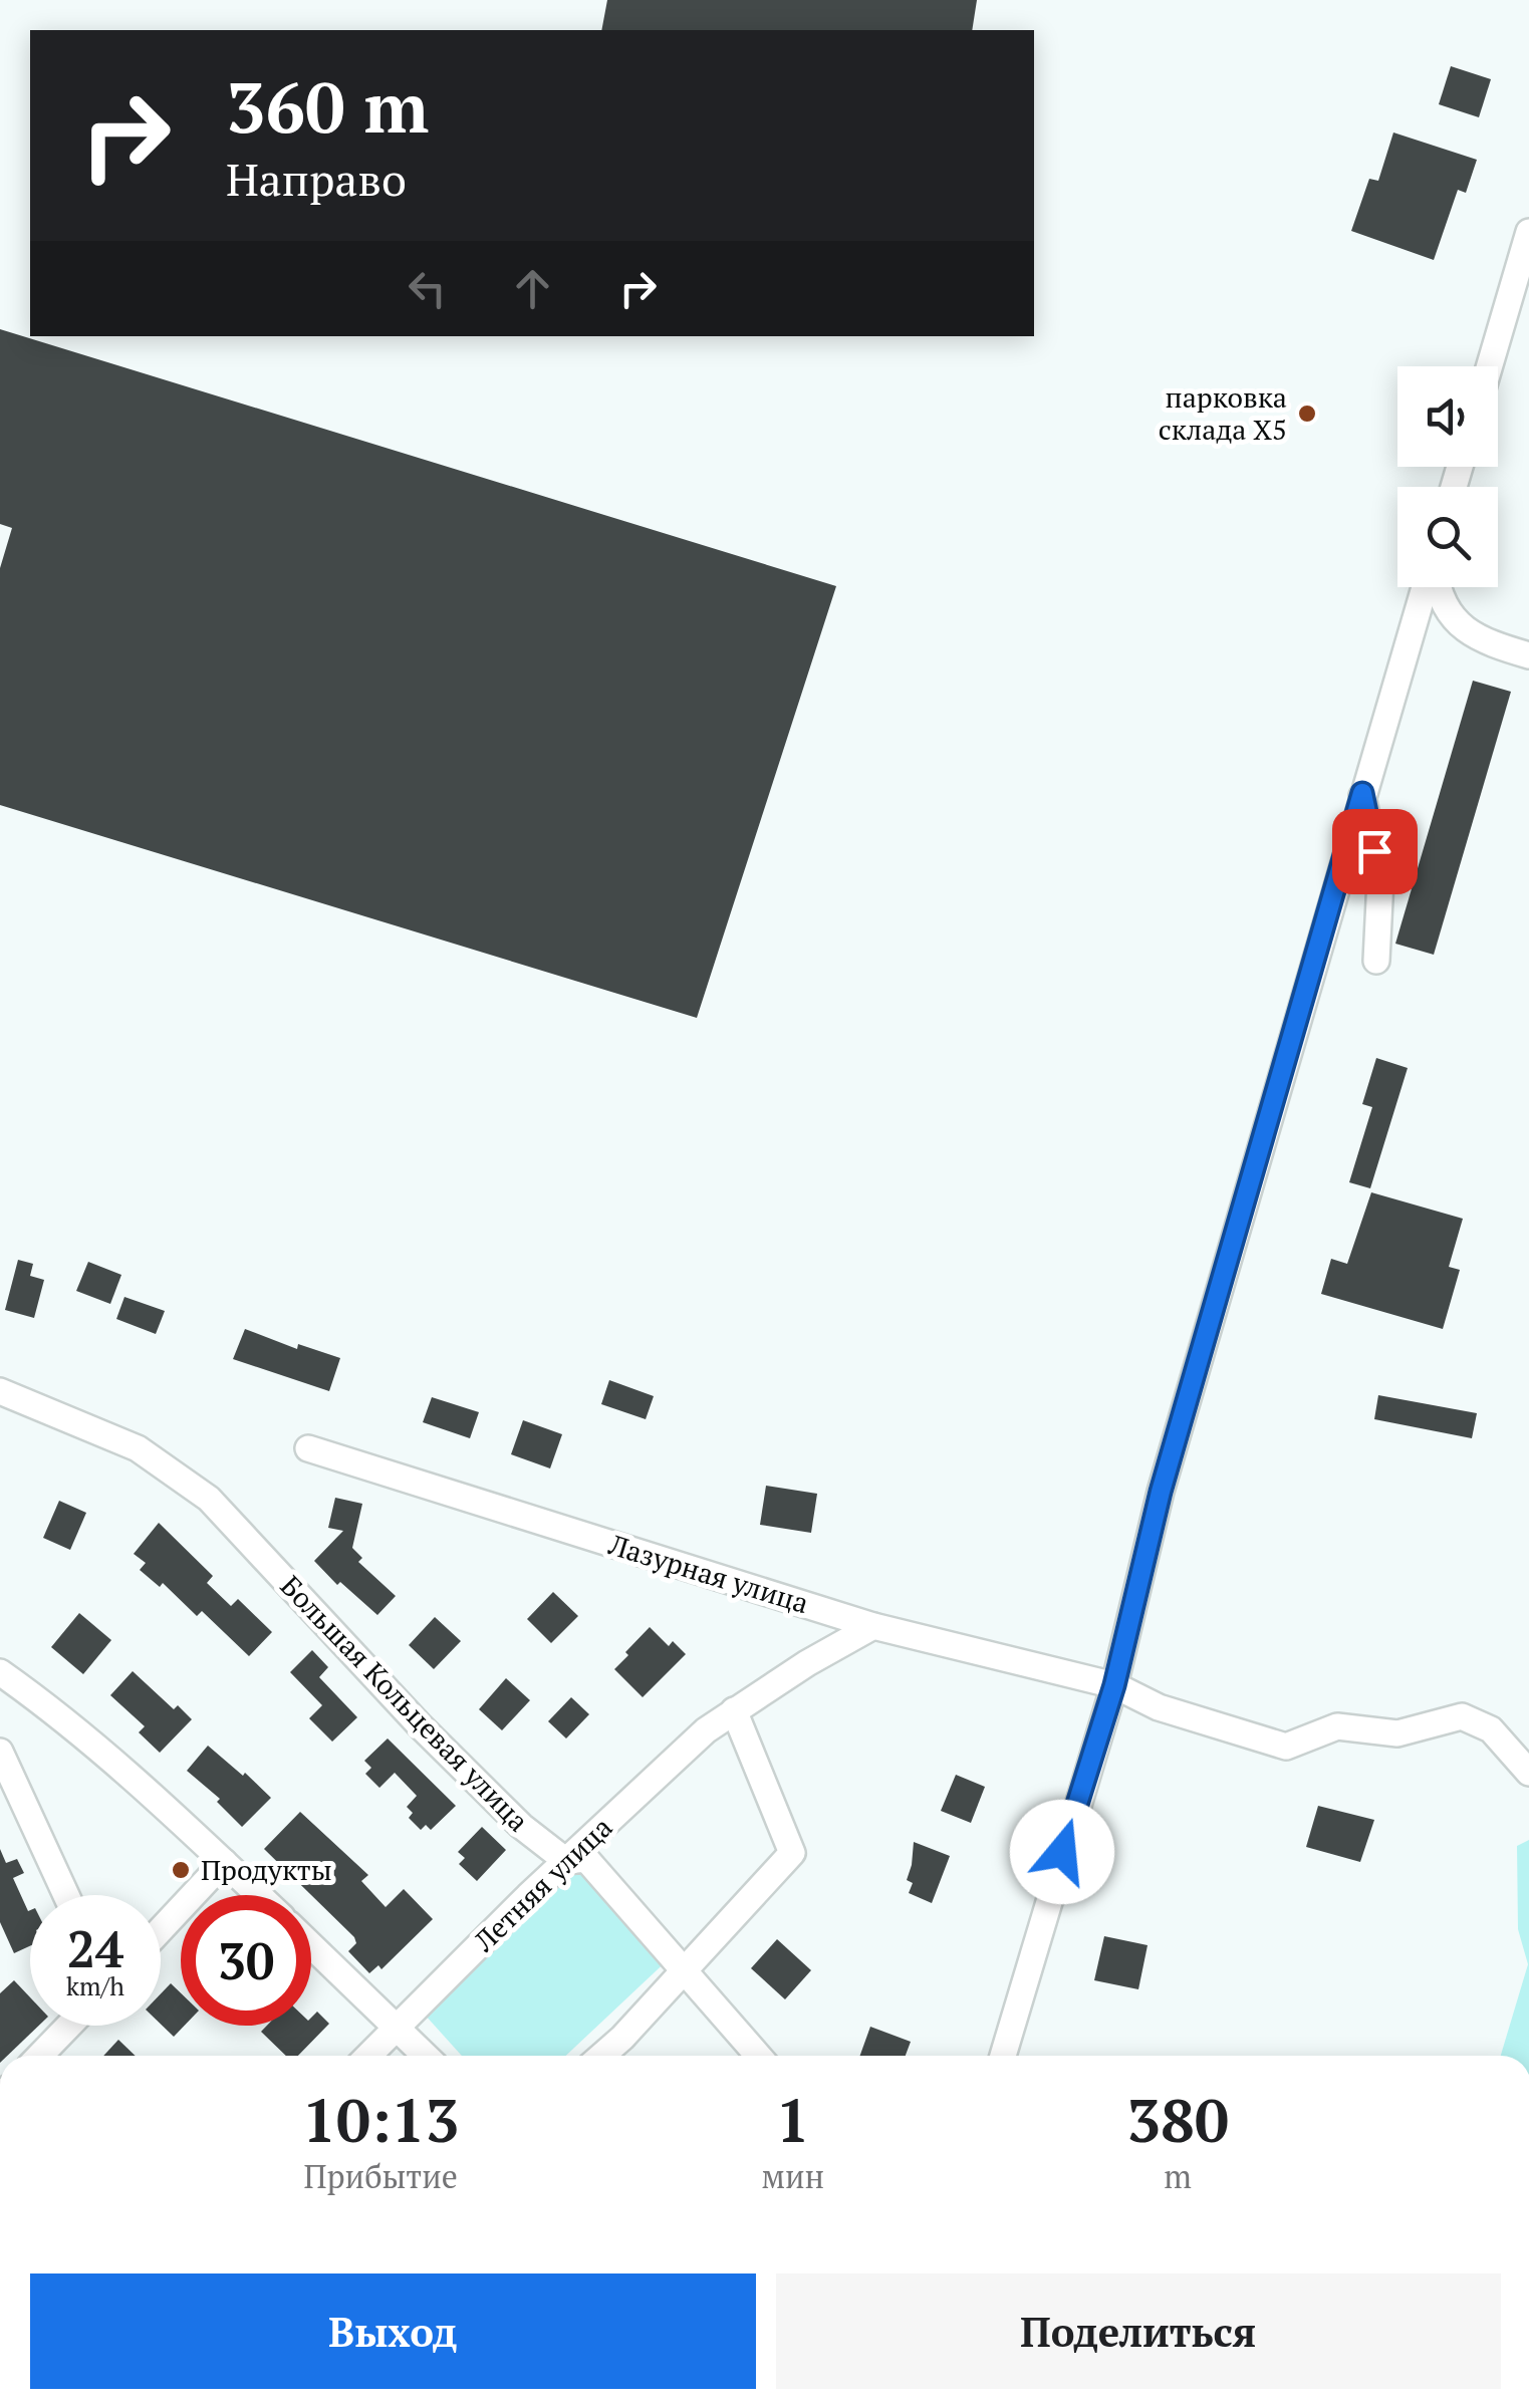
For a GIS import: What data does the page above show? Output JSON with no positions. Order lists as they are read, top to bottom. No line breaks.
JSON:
{"streets":{"street":["Лазурная улица","Большая Кольцевая улица","Летняя улица"]},"crossings":[["Лазурная улица","Летняя улица"],["Большая Кольцевая улица","Летняя улица"]],"places":["парковка склада X5","Продукты"],"page":{"turn":["360 m","Направо"],"speed":"24 km/h","limit":"30","eta":["10:13","Прибытие","1","мин","380","m"],"buttons":["Выход","Поделиться"]}}
